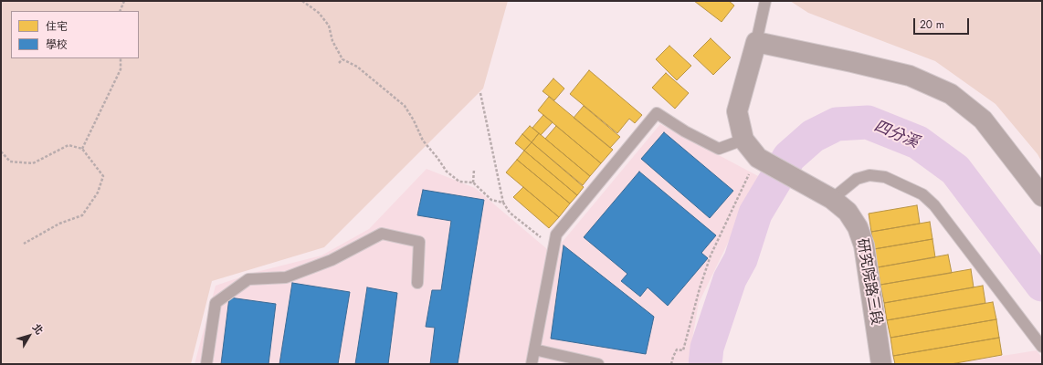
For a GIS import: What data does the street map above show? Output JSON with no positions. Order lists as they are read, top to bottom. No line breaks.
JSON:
{"streets":{"street":["研究院路三段"]},"water":["四分溪"],"legend":["住宅","學校"],"scale_bar":"20 m","north":"top right"}
